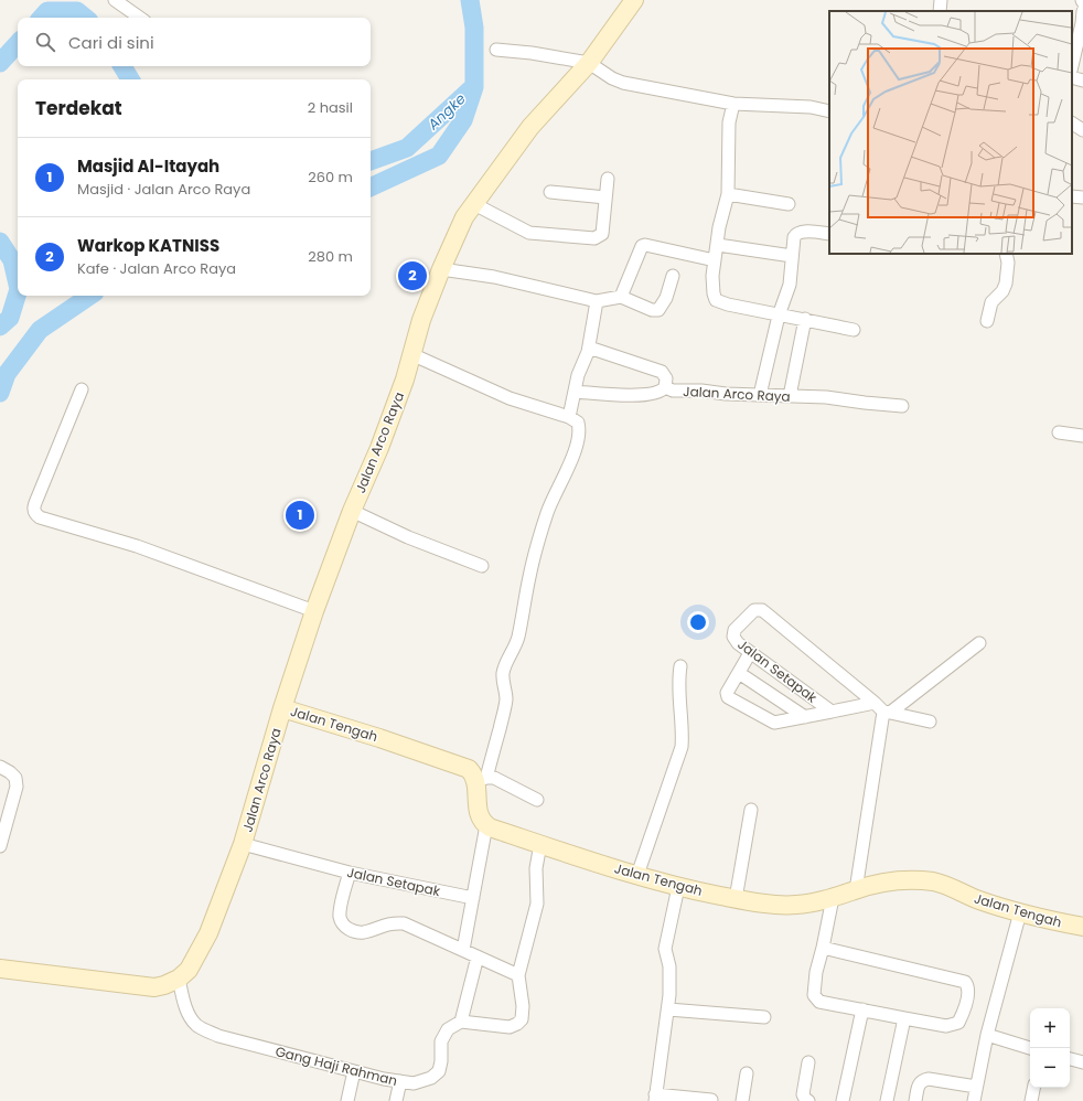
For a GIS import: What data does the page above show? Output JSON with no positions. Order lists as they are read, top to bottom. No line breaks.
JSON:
{"streets":{"main road":["Jalan Arco Raya","Jalan Tengah"],"street":["Jalan Setapak","Gang Haji Rahman"]},"crossings":[["Jalan Arco Raya","Jalan Setapak"],["Jalan Arco Raya","Jalan Tengah"],["Jalan Arco Raya","Gang Haji Rahman"]],"water":["Angke"],"page":{"search":"Cari di sini","heading":["Terdekat","2 hasil"],"list":[{"mark":"1","name":"Masjid Al-Itayah","note":"Masjid · Jalan Arco Raya","value":"260 m"},{"mark":"2","name":"Warkop KATNISS","note":"Kafe · Jalan Arco Raya","value":"280 m"}],"pins":["2","1"],"map_buttons":["+","−"]}}
